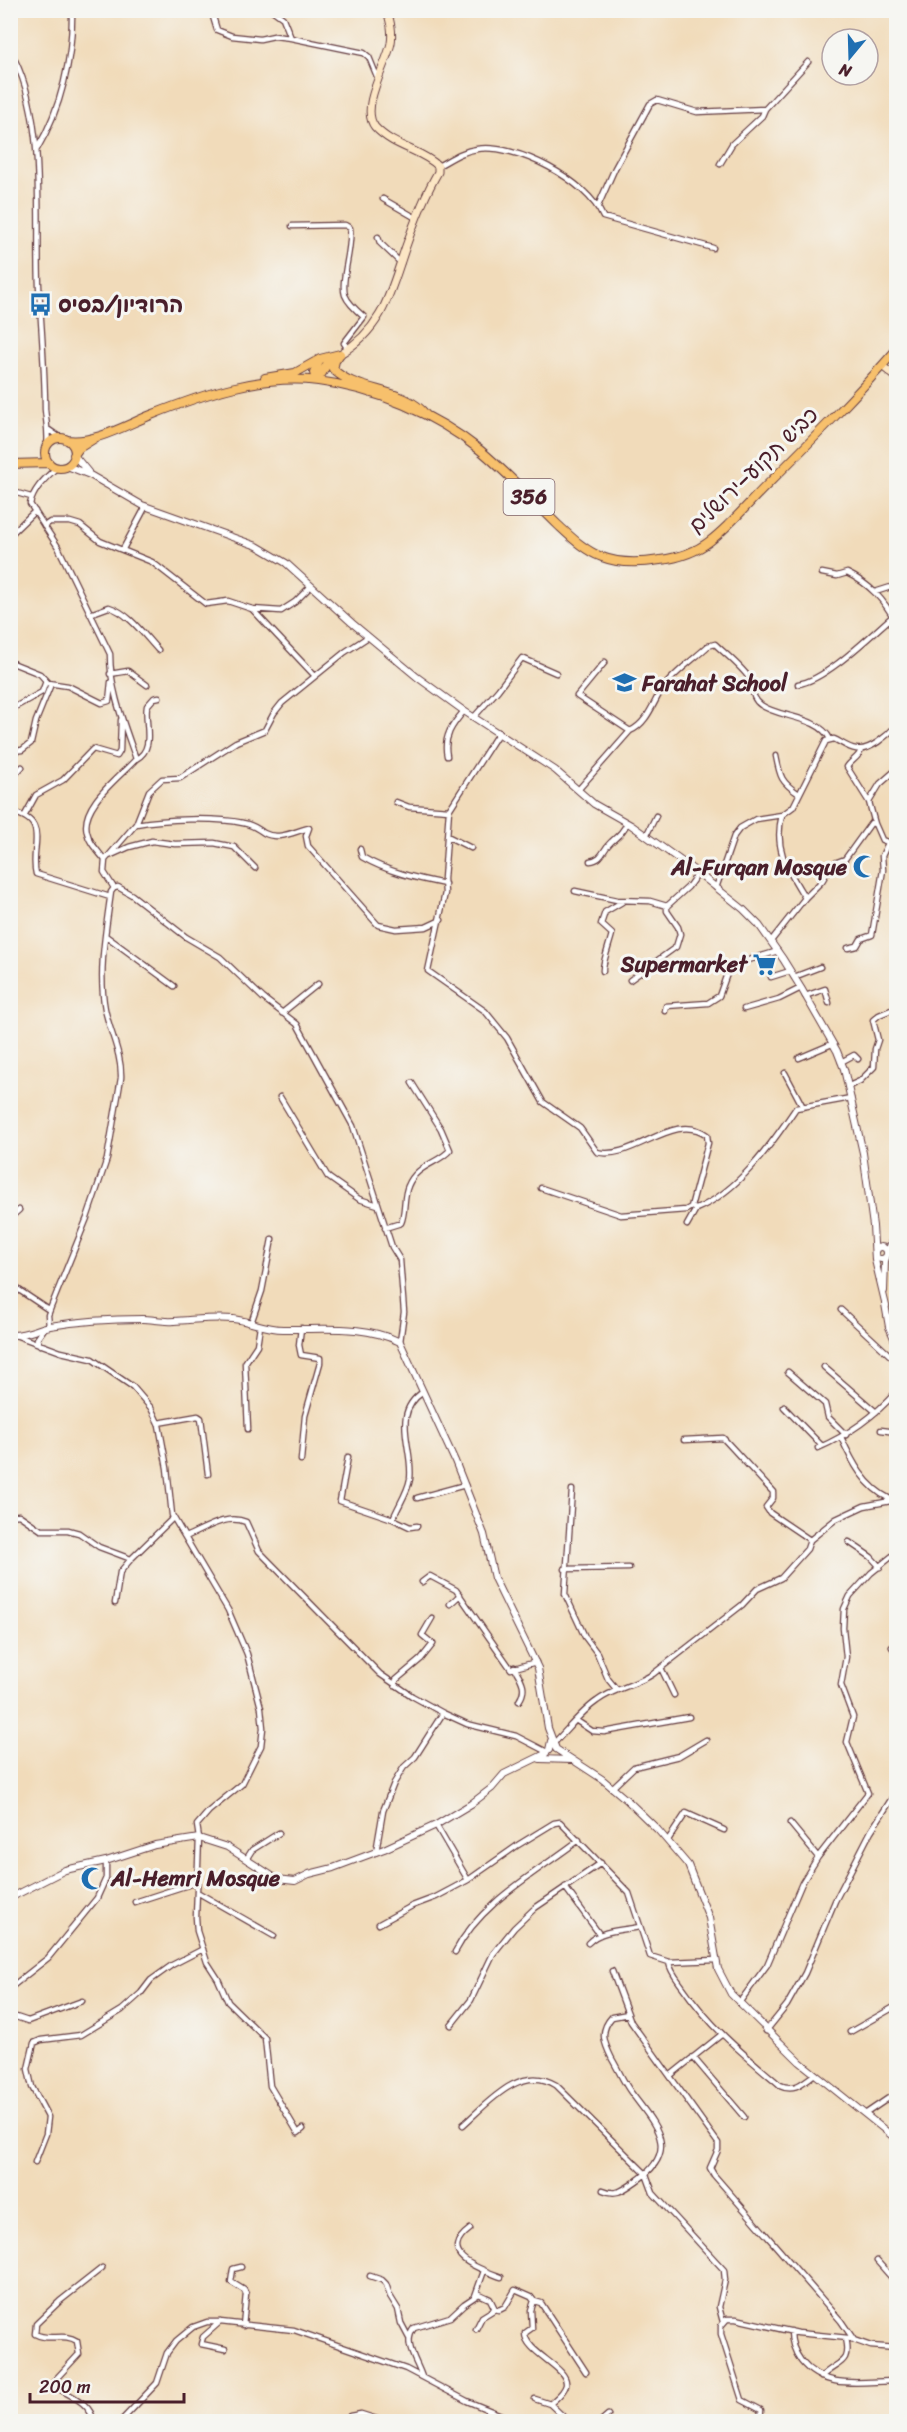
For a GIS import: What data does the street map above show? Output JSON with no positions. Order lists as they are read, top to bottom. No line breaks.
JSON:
{"streets":{"main road":["כביש תקוע–ירושלים","356"]},"places":{"bus stop":["הרודיון/בסיס"],"school or university":["Farahat School"],"mosque":["Al-Furqan Mosque","Al-Hemri Mosque"],"supermarket":["Supermarket"]},"scale_bar":"200 m","north":"bottom"}
